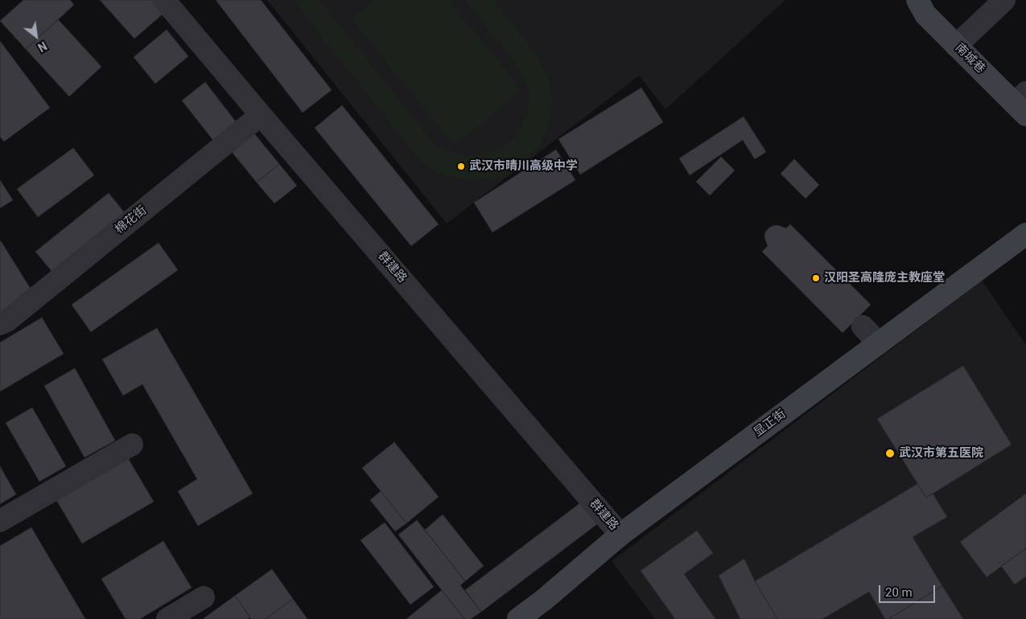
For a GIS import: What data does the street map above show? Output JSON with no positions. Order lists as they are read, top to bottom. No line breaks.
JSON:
{"streets":{"street":["南城巷","棉花街","群建路","显正街"]},"crossings":[["棉花街","群建路"],["群建路","显正街"]],"places":["武汉市晴川高级中学","汉阳圣高隆庞主教座堂","武汉市第五医院"],"scale_bar":"20 m","north":"bottom right"}
